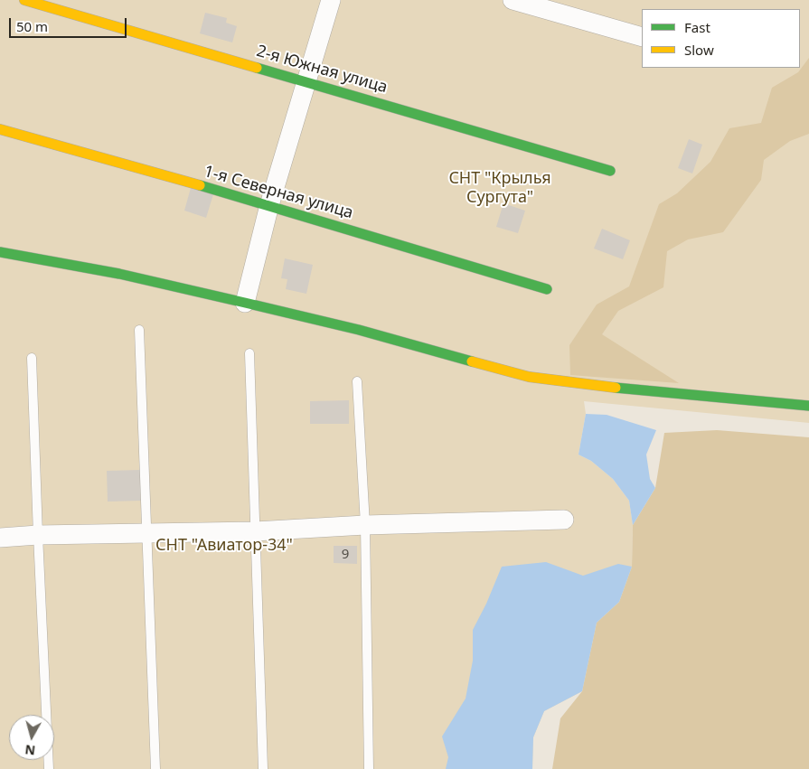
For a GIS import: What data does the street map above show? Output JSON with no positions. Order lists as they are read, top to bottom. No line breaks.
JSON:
{"streets":{"street":["2-я Южная улица","1-я Северная улица"]},"parks":["CНТ \"Крылья Сургута\"","СНТ \"Авиатор-34\""],"house_numbers":["9"],"legend":["Fast","Slow"],"scale_bar":"50 m","north":"bottom"}
